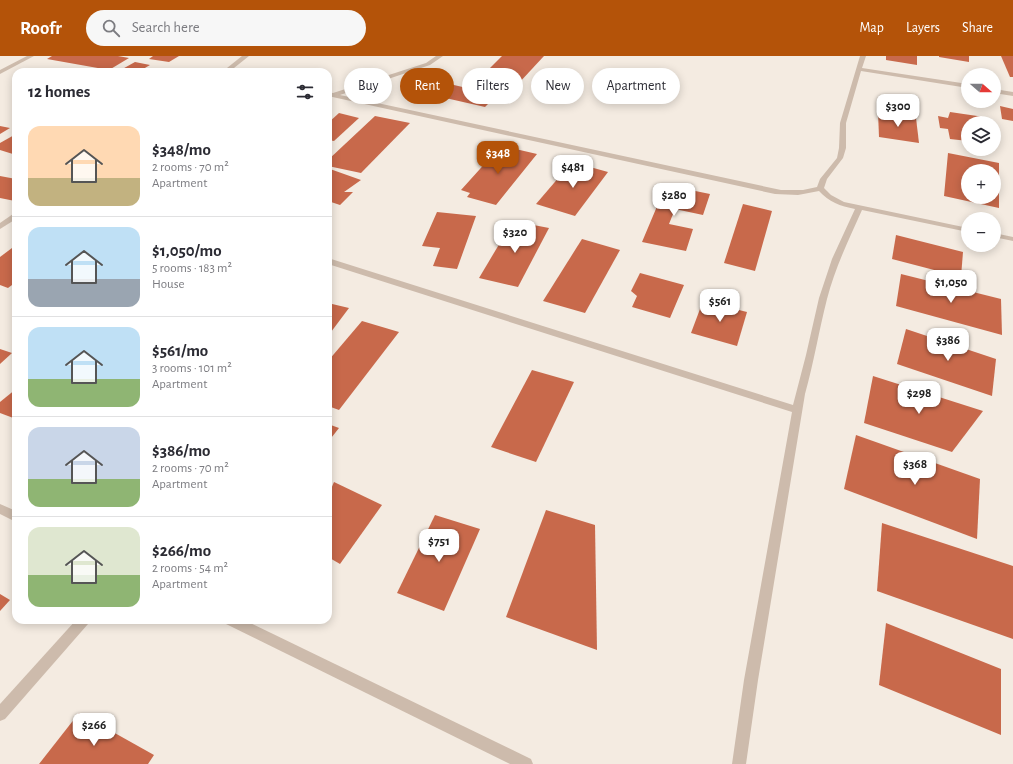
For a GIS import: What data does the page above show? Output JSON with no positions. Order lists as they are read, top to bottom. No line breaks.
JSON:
{"north":"right","page":{"header":"Roofr","search":"Search here","nav":["Map","Layers","Share"],"map_buttons":["+","−"],"chip":["Buy","Rent","Filters","New","Apartment"],"heading":"12 homes","price":["$300","$348","$481","$280","$320","$1,050","$561","$386","$298","$368","$751","$266"],"list":[{"name":"$348/mo","note":"2 rooms · 70 m² · Apartment"},{"name":"$1,050/mo","note":"5 rooms · 183 m² · House"},{"name":"$561/mo","note":"3 rooms · 101 m² · Apartment"},{"name":"$386/mo","note":"2 rooms · 70 m² · Apartment"},{"name":"$266/mo","note":"2 rooms · 54 m² · Apartment"}]}}
